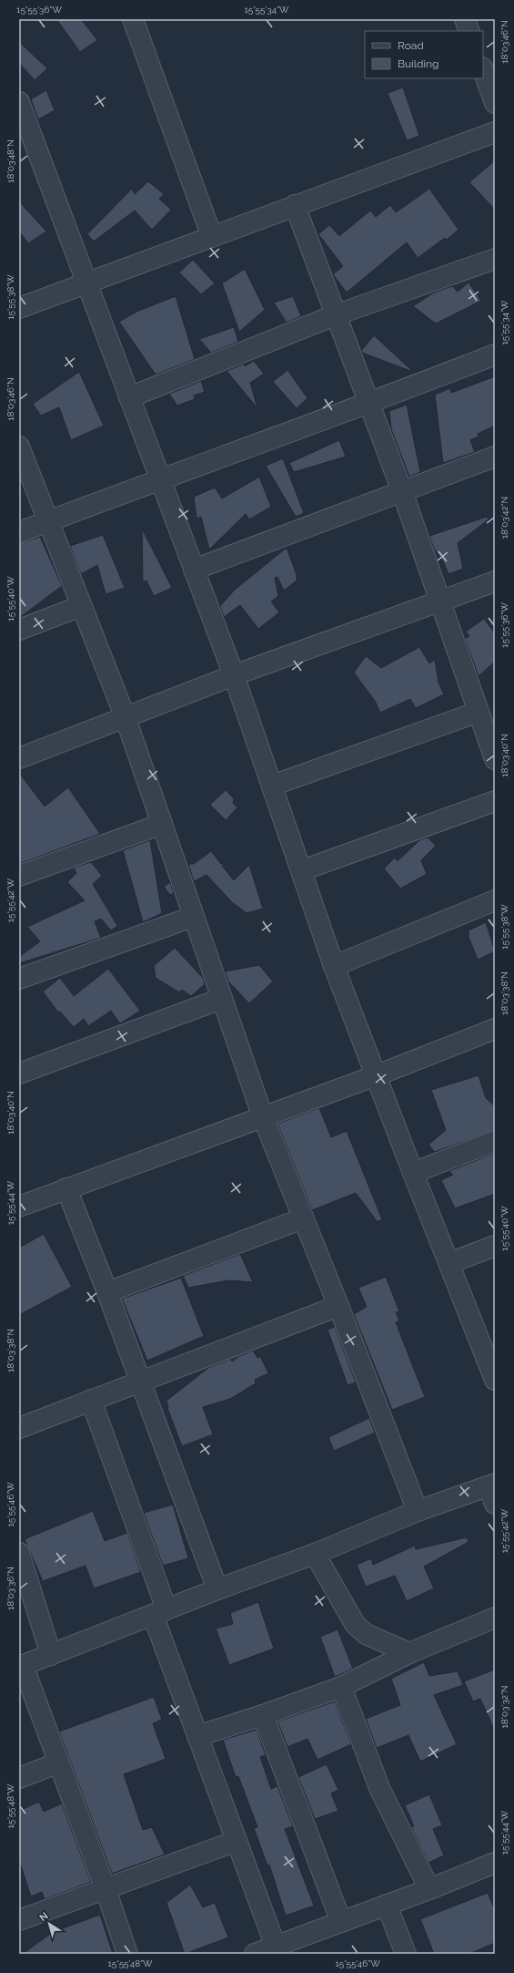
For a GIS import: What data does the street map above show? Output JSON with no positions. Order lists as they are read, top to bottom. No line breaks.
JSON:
{"legend":["Road","Building"],"north":"top left","coordinates":["15°55'36\"W","15°55'34\"W","18°03'46\"N","18°03'48\"N","15°55'38\"W","18°03'42\"N","15°55'40\"W","18°03'40\"N","15°55'42\"W","18°03'38\"N","15°55'44\"W","15°55'46\"W","18°03'36\"N","18°03'32\"N","15°55'48\"W"]}
